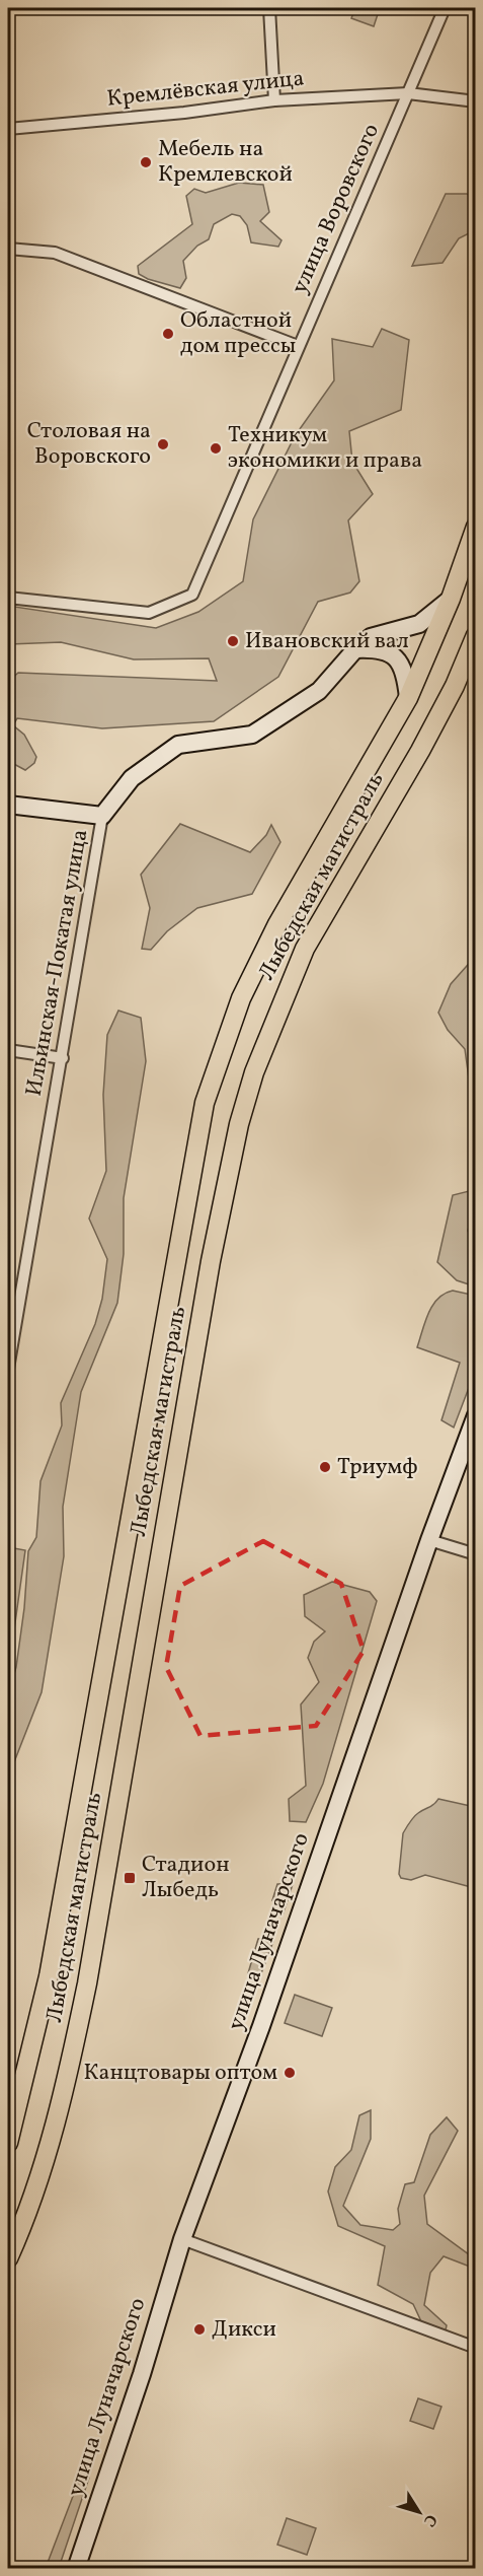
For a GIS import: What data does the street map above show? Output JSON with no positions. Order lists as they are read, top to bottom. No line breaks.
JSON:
{"streets":{"main road":["Лыбедская магистраль","улица Луначарского"],"street":["Кремлёвская улица","улица Воровского","Ильинская-Покатая улица"]},"crossings":[["Кремлёвская улица","улица Воровского"]],"places":{"other":["Мебель на Кремлевской","Областной дом прессы","Столовая на Воровского","Техникум экономики и права","Ивановский вал","Триумф","Канцтовары оптом","Дикси"],"transit":["Стадион Лыбедь"]},"north":"bottom right"}
